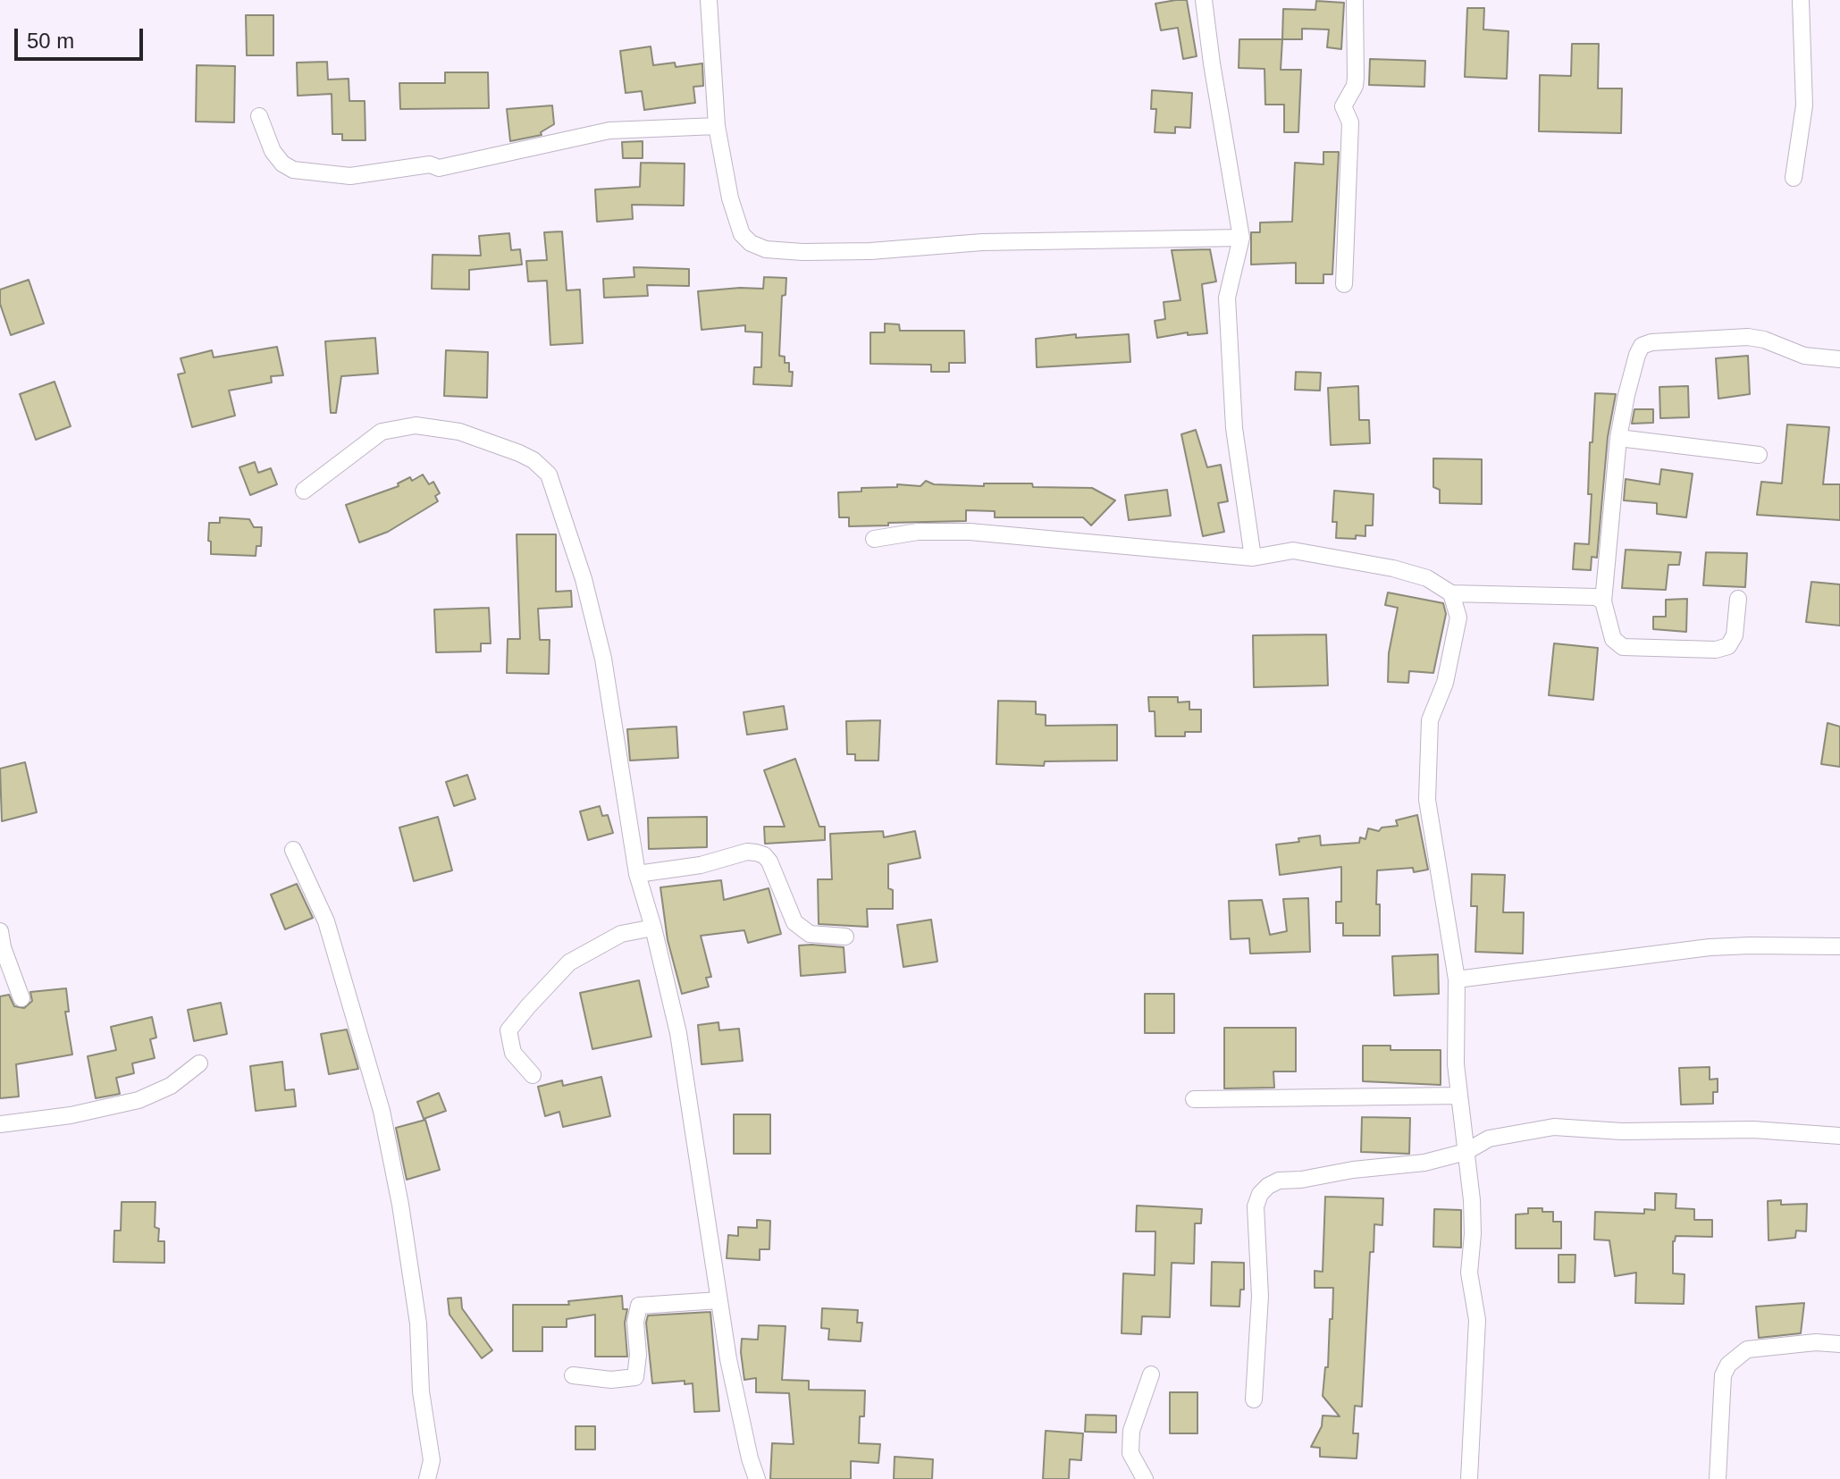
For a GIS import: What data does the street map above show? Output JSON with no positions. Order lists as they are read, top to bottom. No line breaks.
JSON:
{"scale_bar":"50 m"}
